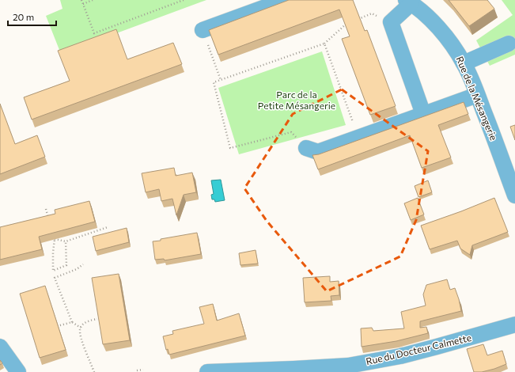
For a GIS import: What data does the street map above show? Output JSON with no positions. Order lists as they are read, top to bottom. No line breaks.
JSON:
{"streets":{"street":["Rue de la Mésangerie","Rue du Docteur Calmette"]},"parks":["Parc de la Petite Mésangerie"],"scale_bar":"20 m"}
